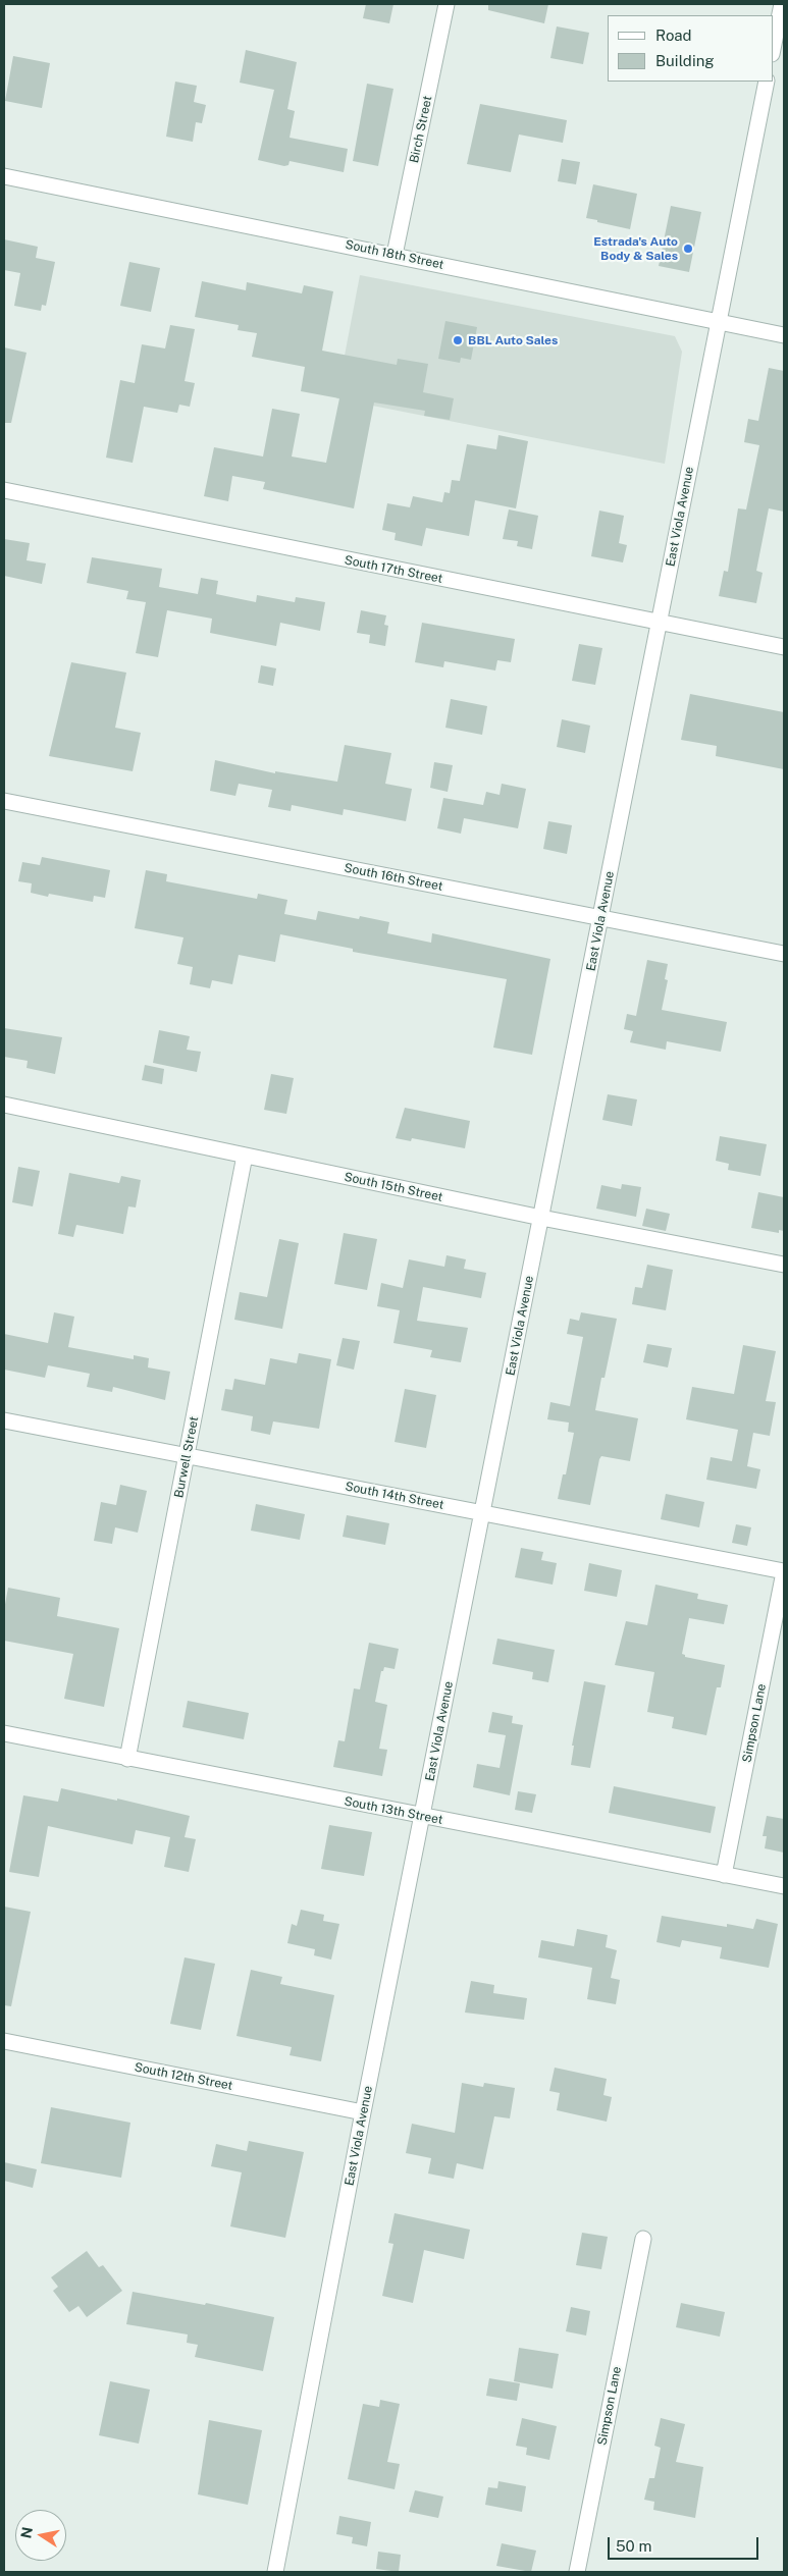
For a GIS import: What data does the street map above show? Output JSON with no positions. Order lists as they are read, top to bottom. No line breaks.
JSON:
{"streets":{"street":["Birch Street","South 18th Street","East Viola Avenue","South 17th Street","South 16th Street","South 15th Street","Burwell Street","South 14th Street","Simpson Lane","South 13th Street","South 12th Street"]},"crossings":[["Birch Street","South 18th Street"],["South 18th Street","East Viola Avenue"],["East Viola Avenue","South 17th Street"],["East Viola Avenue","South 16th Street"],["East Viola Avenue","South 15th Street"],["East Viola Avenue","South 14th Street"],["East Viola Avenue","South 13th Street"],["East Viola Avenue","South 12th Street"],["South 15th Street","Burwell Street"],["Burwell Street","South 14th Street"],["Burwell Street","South 13th Street"],["South 14th Street","Simpson Lane"],["Simpson Lane","South 13th Street"]],"places":["Estrada's Auto Body & Sales","BBL Auto Sales"],"legend":["Road","Building"],"scale_bar":"50 m","north":"left"}
